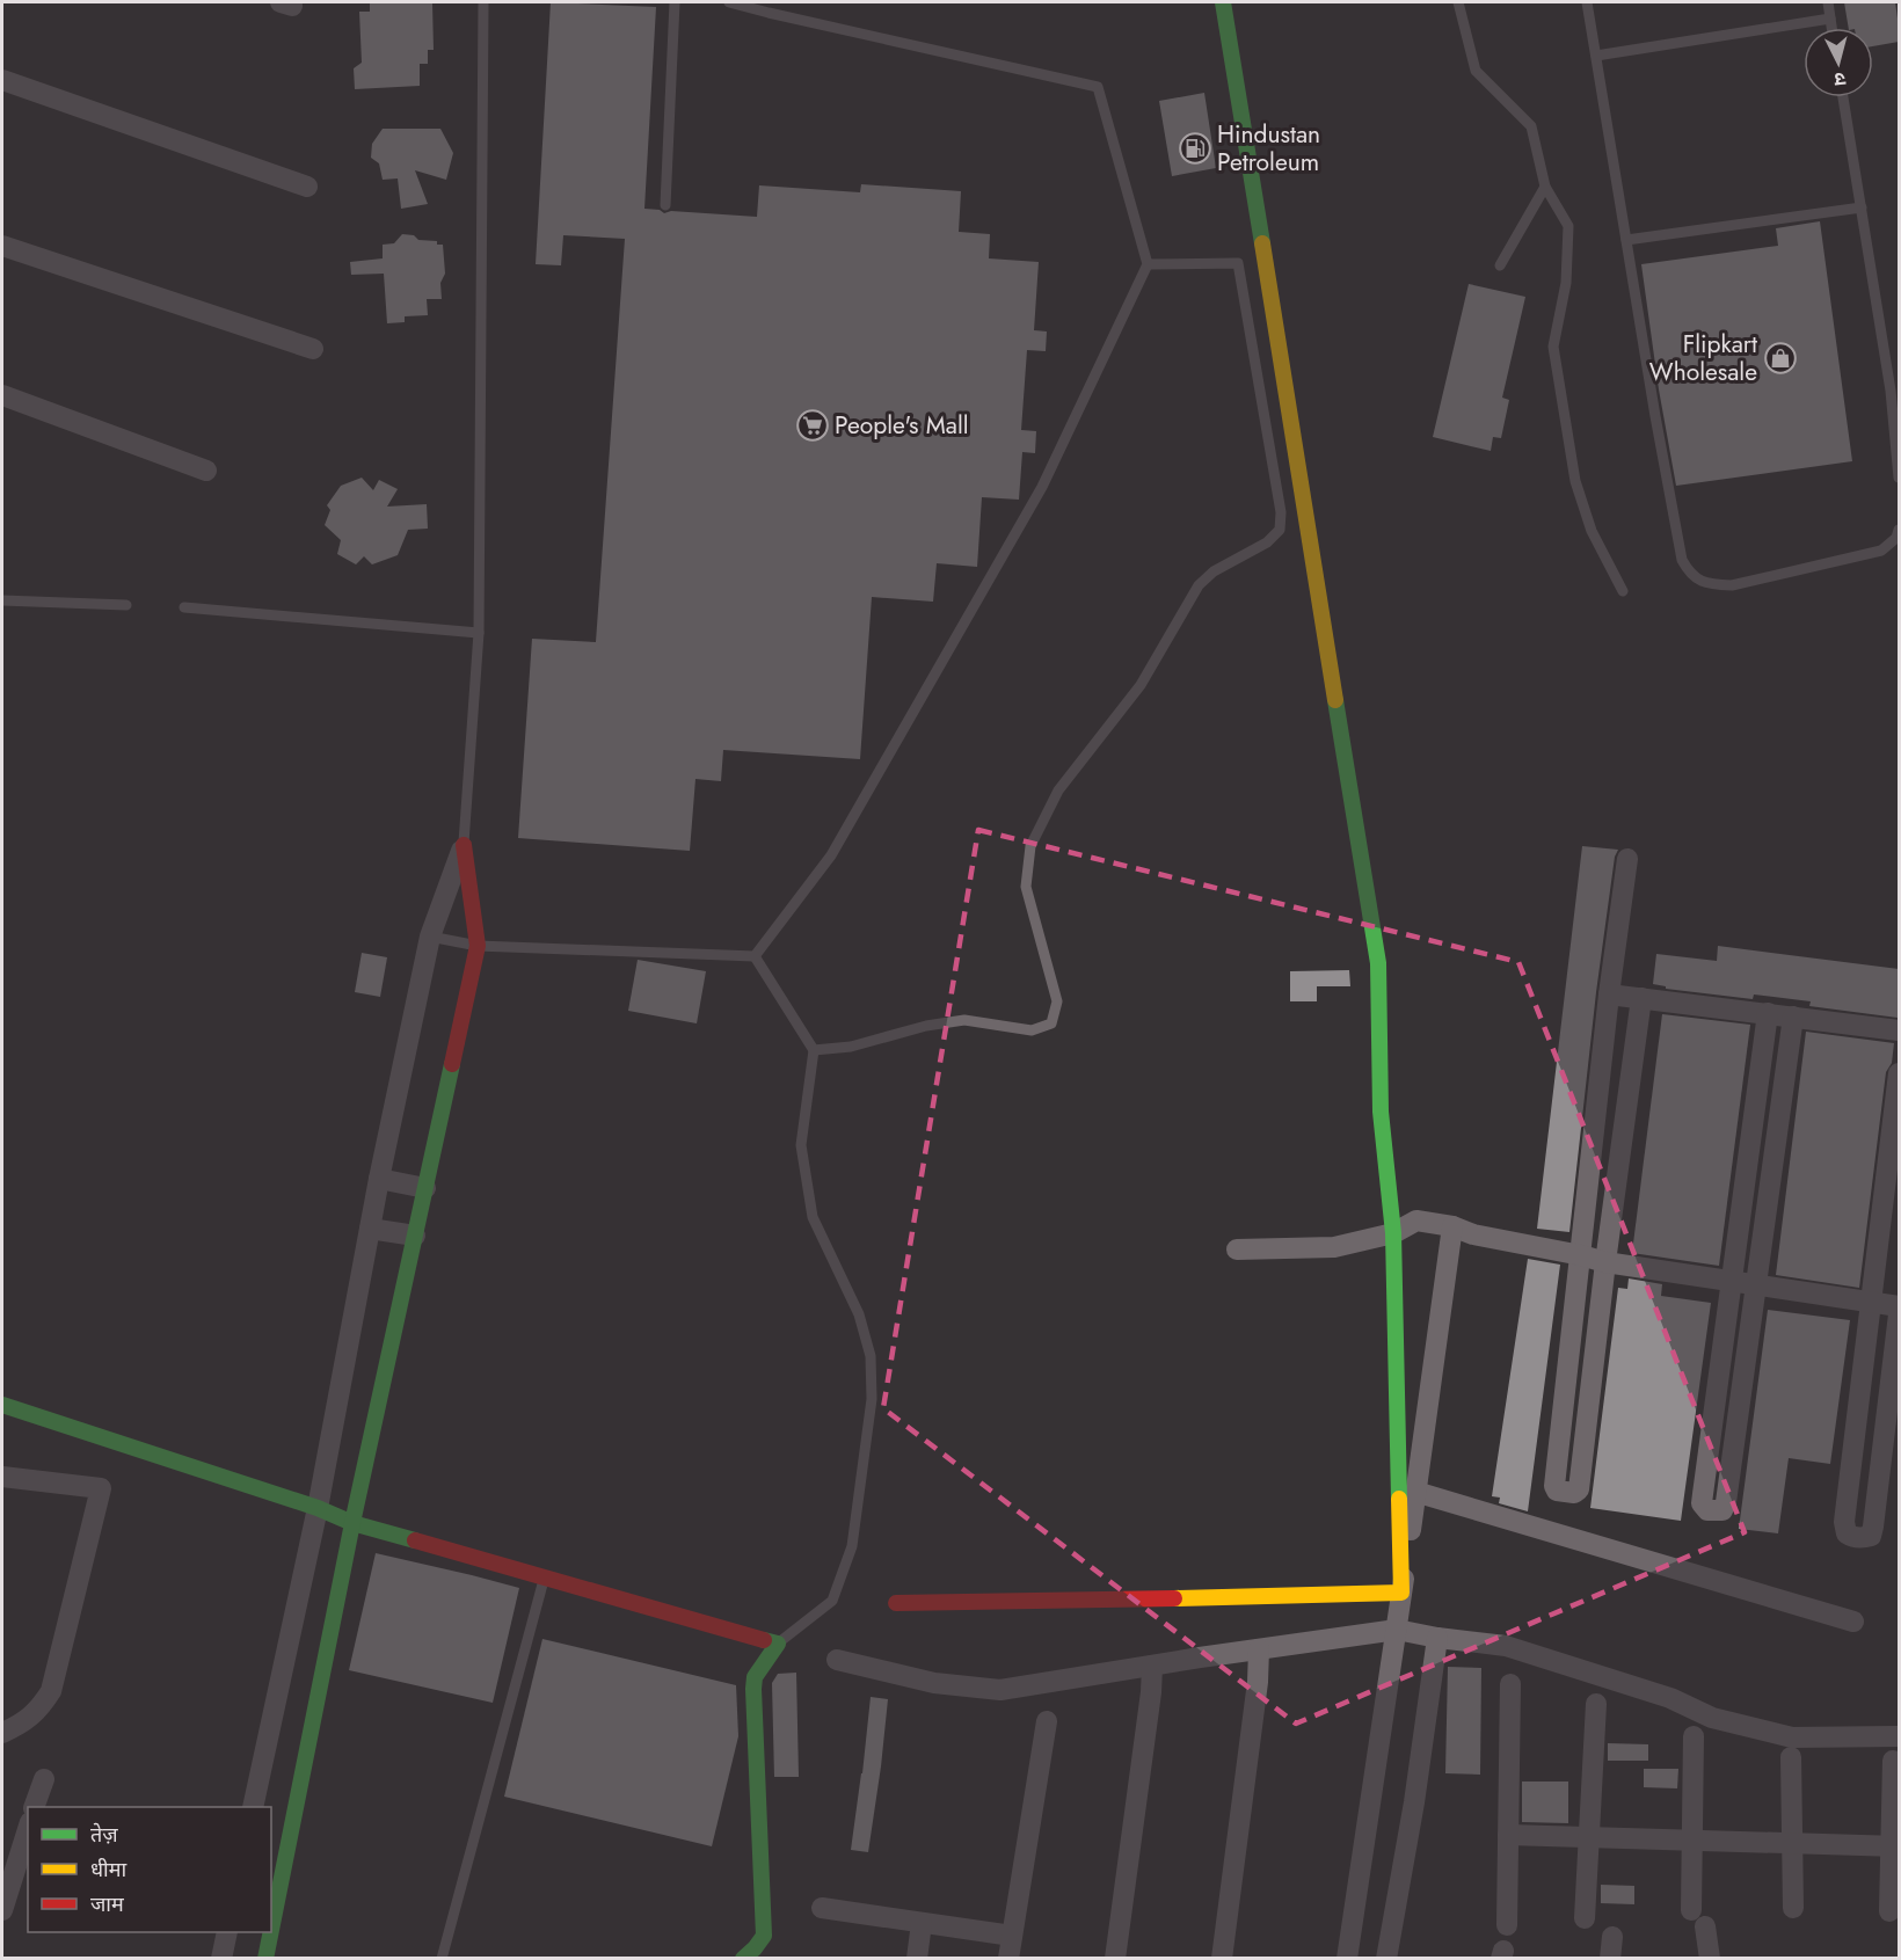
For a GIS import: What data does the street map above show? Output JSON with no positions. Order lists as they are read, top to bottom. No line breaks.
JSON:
{"places":{"fuel station":["Hindustan Petroleum"],"shop":["Flipkart Wholesale"],"supermarket":["People's Mall"]},"legend":["तेज़","धीमा","जाम"],"north":"bottom"}
